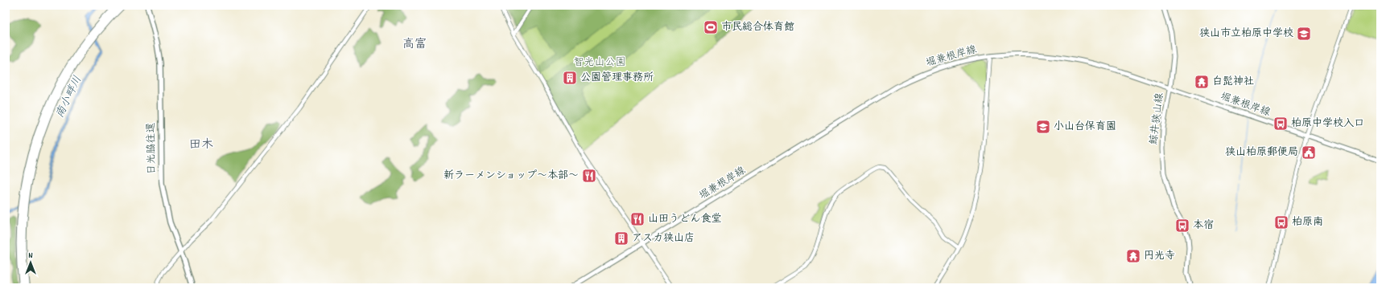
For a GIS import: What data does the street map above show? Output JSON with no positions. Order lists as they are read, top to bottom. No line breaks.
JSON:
{"streets":{"highway":["日光脇往還"],"main road":["堀兼根岸線","鯨井狭山線"]},"crossings":[["堀兼根岸線","鯨井狭山線"]],"districts":["高富","田木"],"water":["南小畔川"],"parks":["智光山公園"],"places":{"sports":["市民総合体育館"],"school or university":["狭山市立柏原中学校","小山台保育園"],"building":["公園管理事務所","アスカ狭山店"],"temple":["白髭神社","円光寺"],"bus stop":["柏原中学校入口","柏原南","本宿"],"public building":["狭山柏原郵便局"],"restaurant":["新ラーメンショップ～本部～","山田うどん食堂"]},"north":"top"}
